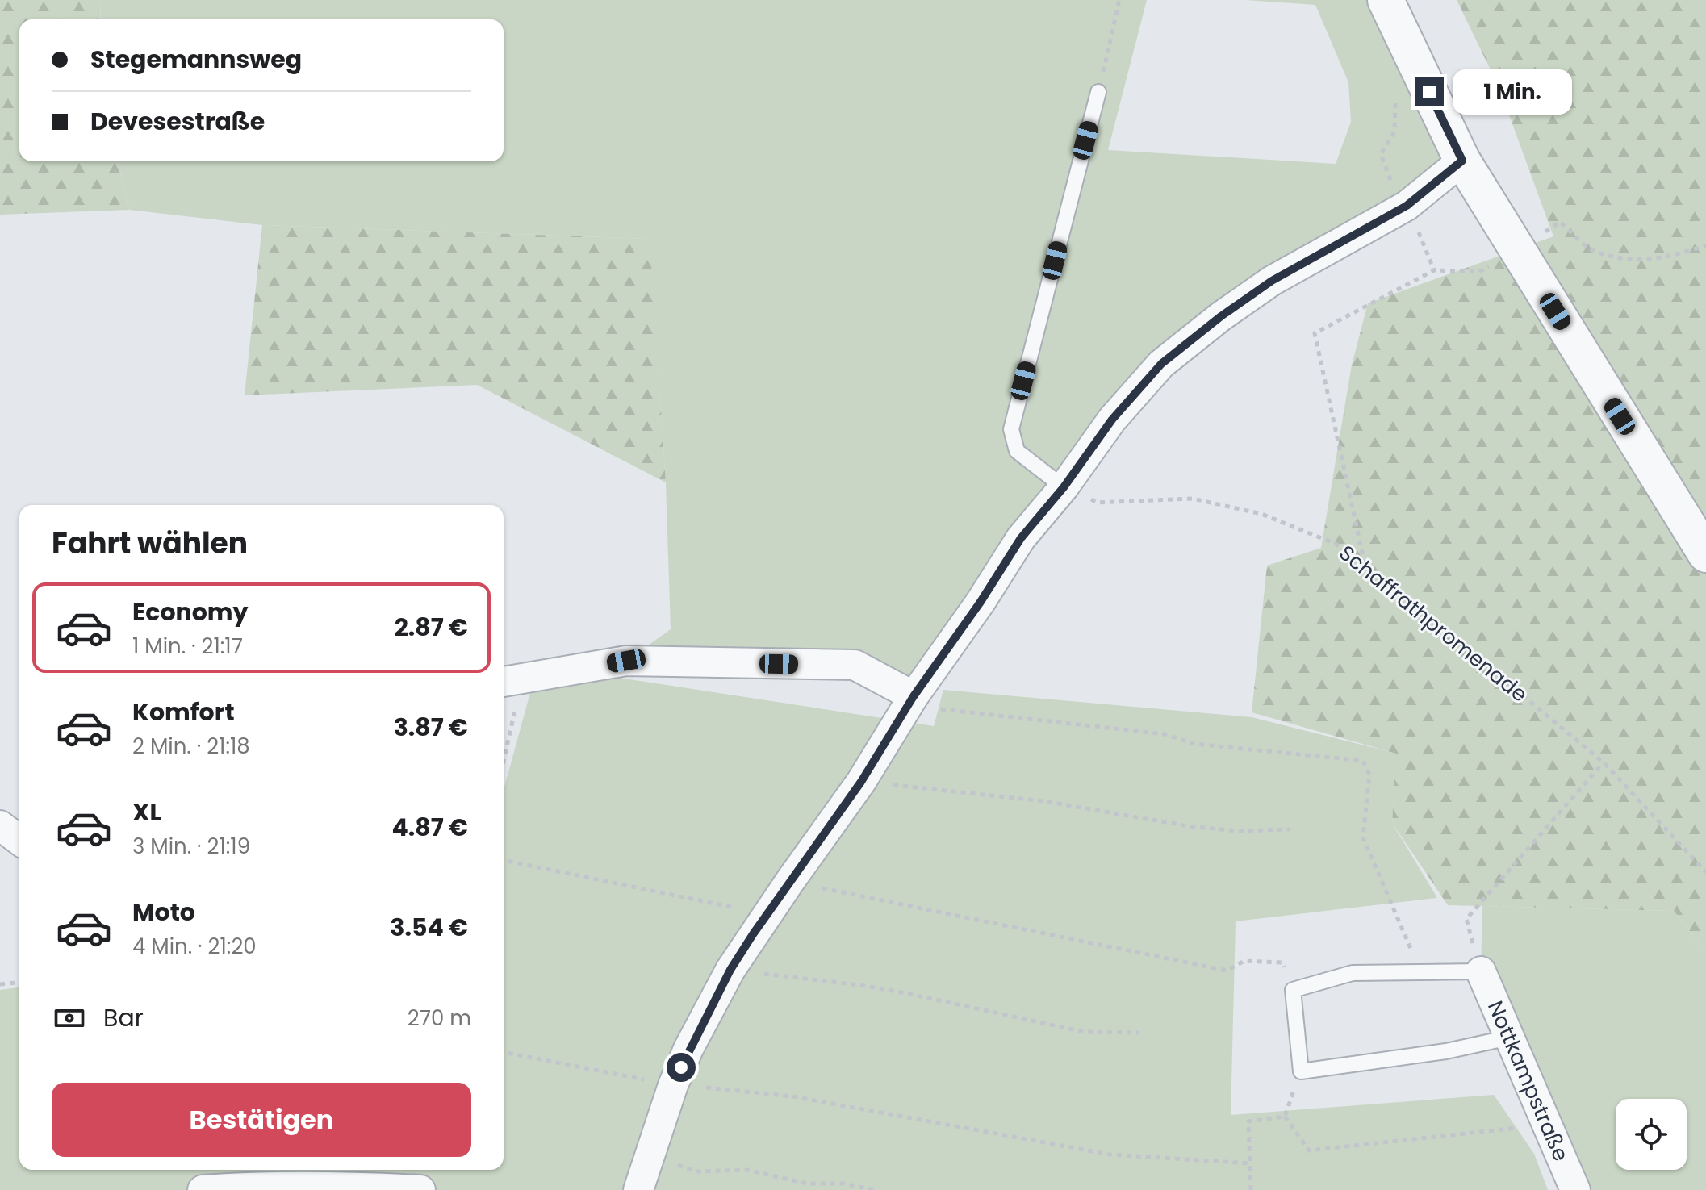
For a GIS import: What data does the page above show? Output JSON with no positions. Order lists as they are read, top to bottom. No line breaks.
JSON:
{"streets":{"street":["Nottkampstraße"],"path":["Schaffrathpromenade"]},"page":{"banner":["Stegemannsweg","Devesestraße"],"bubble":"1 Min.","heading":"Fahrt wählen","list":[{"name":"Economy","note":"1 Min. · 21:17","value":"2.87 €"},{"name":"Komfort","note":"2 Min. · 21:18","value":"3.87 €"},{"name":"XL","note":"3 Min. · 21:19","value":"4.87 €"},{"name":"Moto","note":"4 Min. · 21:20","value":"3.54 €"}],"pay":["Bar","270 m"],"buttons":"Bestätigen"}}
